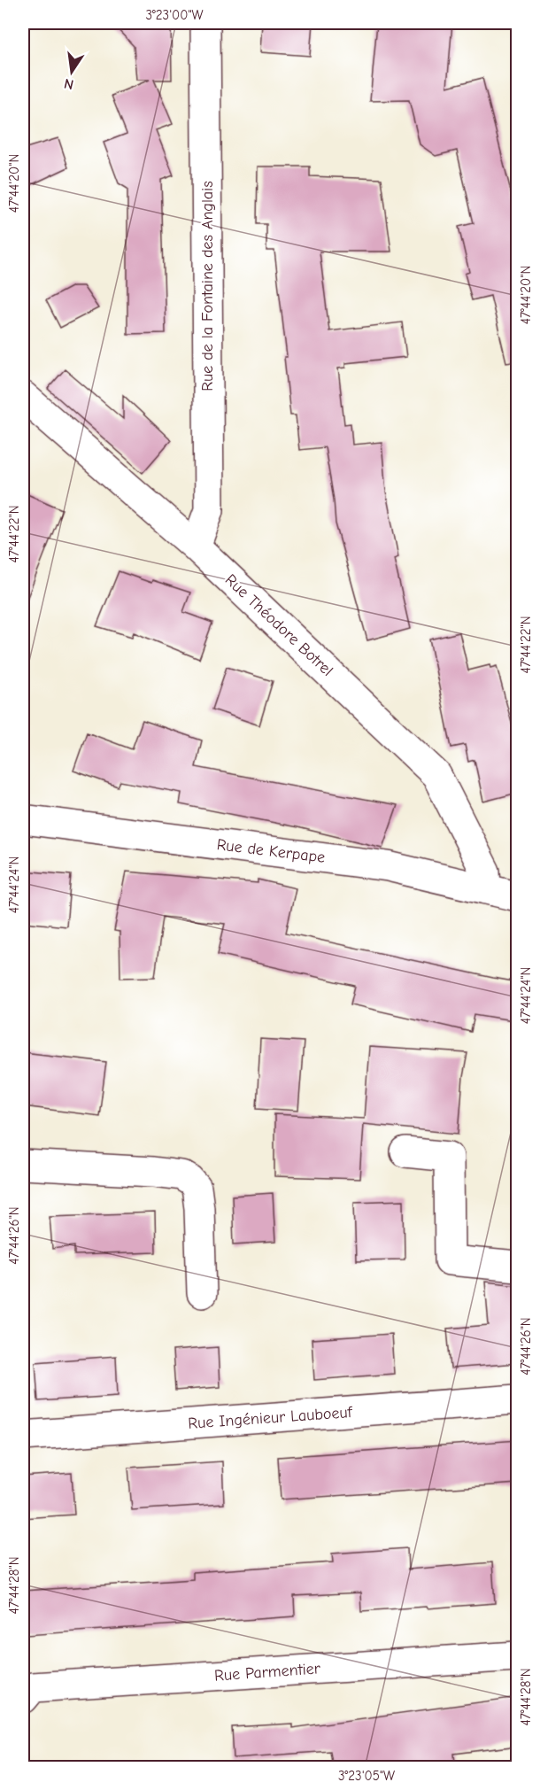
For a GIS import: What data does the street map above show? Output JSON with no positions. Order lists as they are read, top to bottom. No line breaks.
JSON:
{"streets":{"street":["Rue de la Fontaine des Anglais","Rue Théodore Botrel","Rue de Kerpape","Rue Ingénieur Lauboeuf","Rue Parmentier"]},"crossings":[["Rue de la Fontaine des Anglais","Rue Théodore Botrel"],["Rue Théodore Botrel","Rue de Kerpape"]],"north":"bottom","coordinates":["3°23'00\"W","47°44'20\"N","47°44'22\"N","47°44'24\"N","47°44'26\"N","47°44'28\"N","3°23'05\"W"]}
